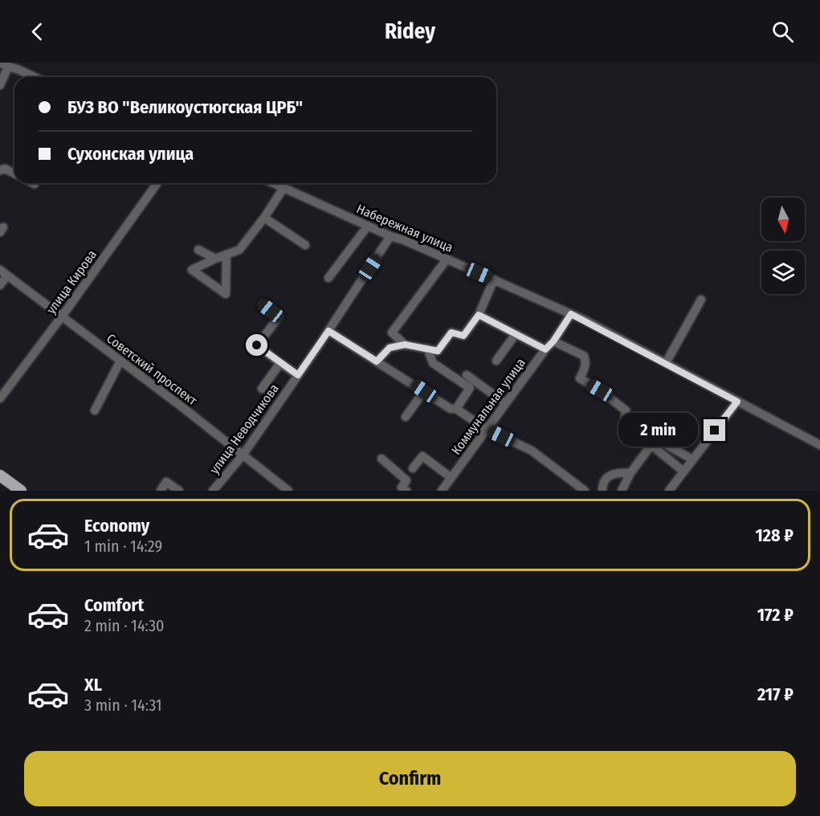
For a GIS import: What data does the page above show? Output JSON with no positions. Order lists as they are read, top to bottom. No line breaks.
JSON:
{"streets":{"street":["Набережная улица","улица Кирова","Советский проспект","Коммунальная улица","улица Неводчикова"]},"crossings":[["Набережная улица","Коммунальная улица"],["Набережная улица","улица Неводчикова"],["улица Кирова","Советский проспект"],["Советский проспект","улица Неводчикова"]],"north":"bottom","page":{"header":"Ridey","banner":["БУЗ ВО \"Великоустюгская ЦРБ\"","Сухонская улица"],"bubble":"2 min","list":[{"name":"Economy","note":"1 min · 14:29","value":"128 ₽"},{"name":"Comfort","note":"2 min · 14:30","value":"172 ₽"},{"name":"XL","note":"3 min · 14:31","value":"217 ₽"}],"buttons":"Confirm"}}
